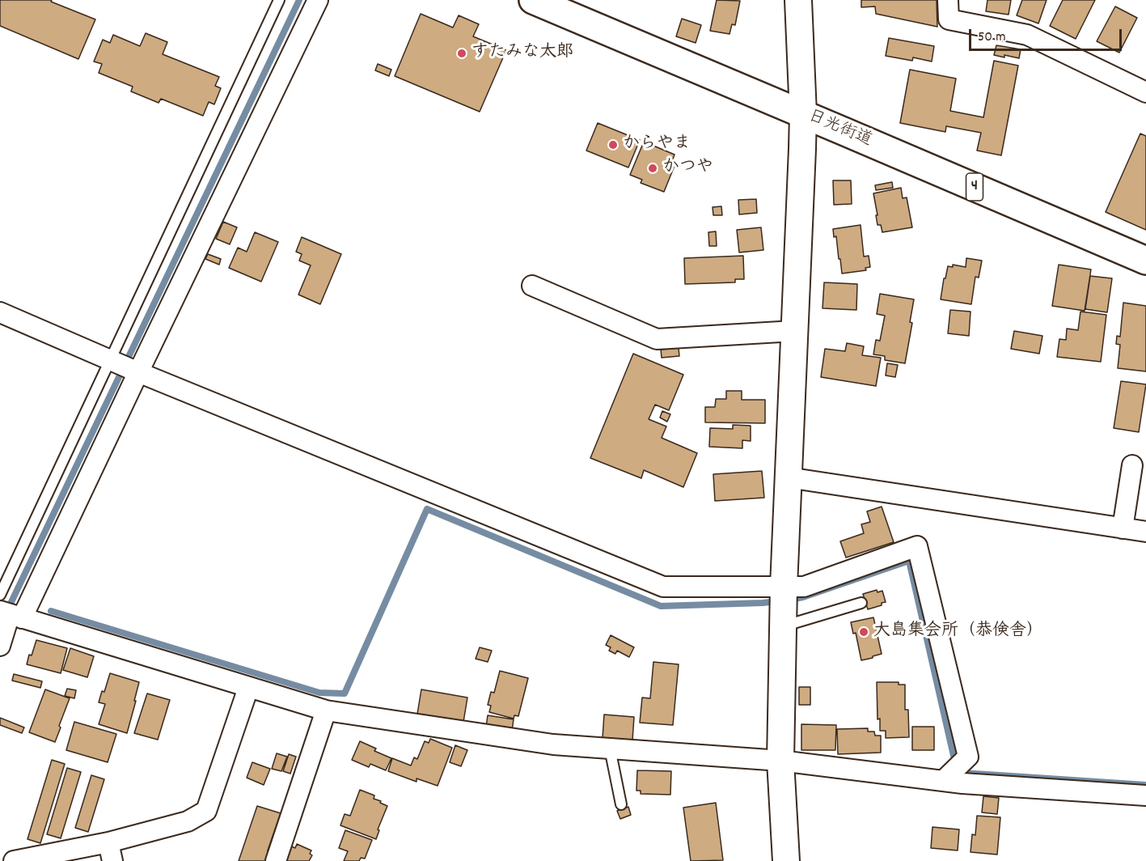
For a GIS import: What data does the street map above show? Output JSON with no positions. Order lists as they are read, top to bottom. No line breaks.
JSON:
{"streets":{"highway":["日光街道","4"]},"places":["すたみな太郎","からやま","かつや","大島集会所（恭倹舎）"],"scale_bar":"50 m"}
